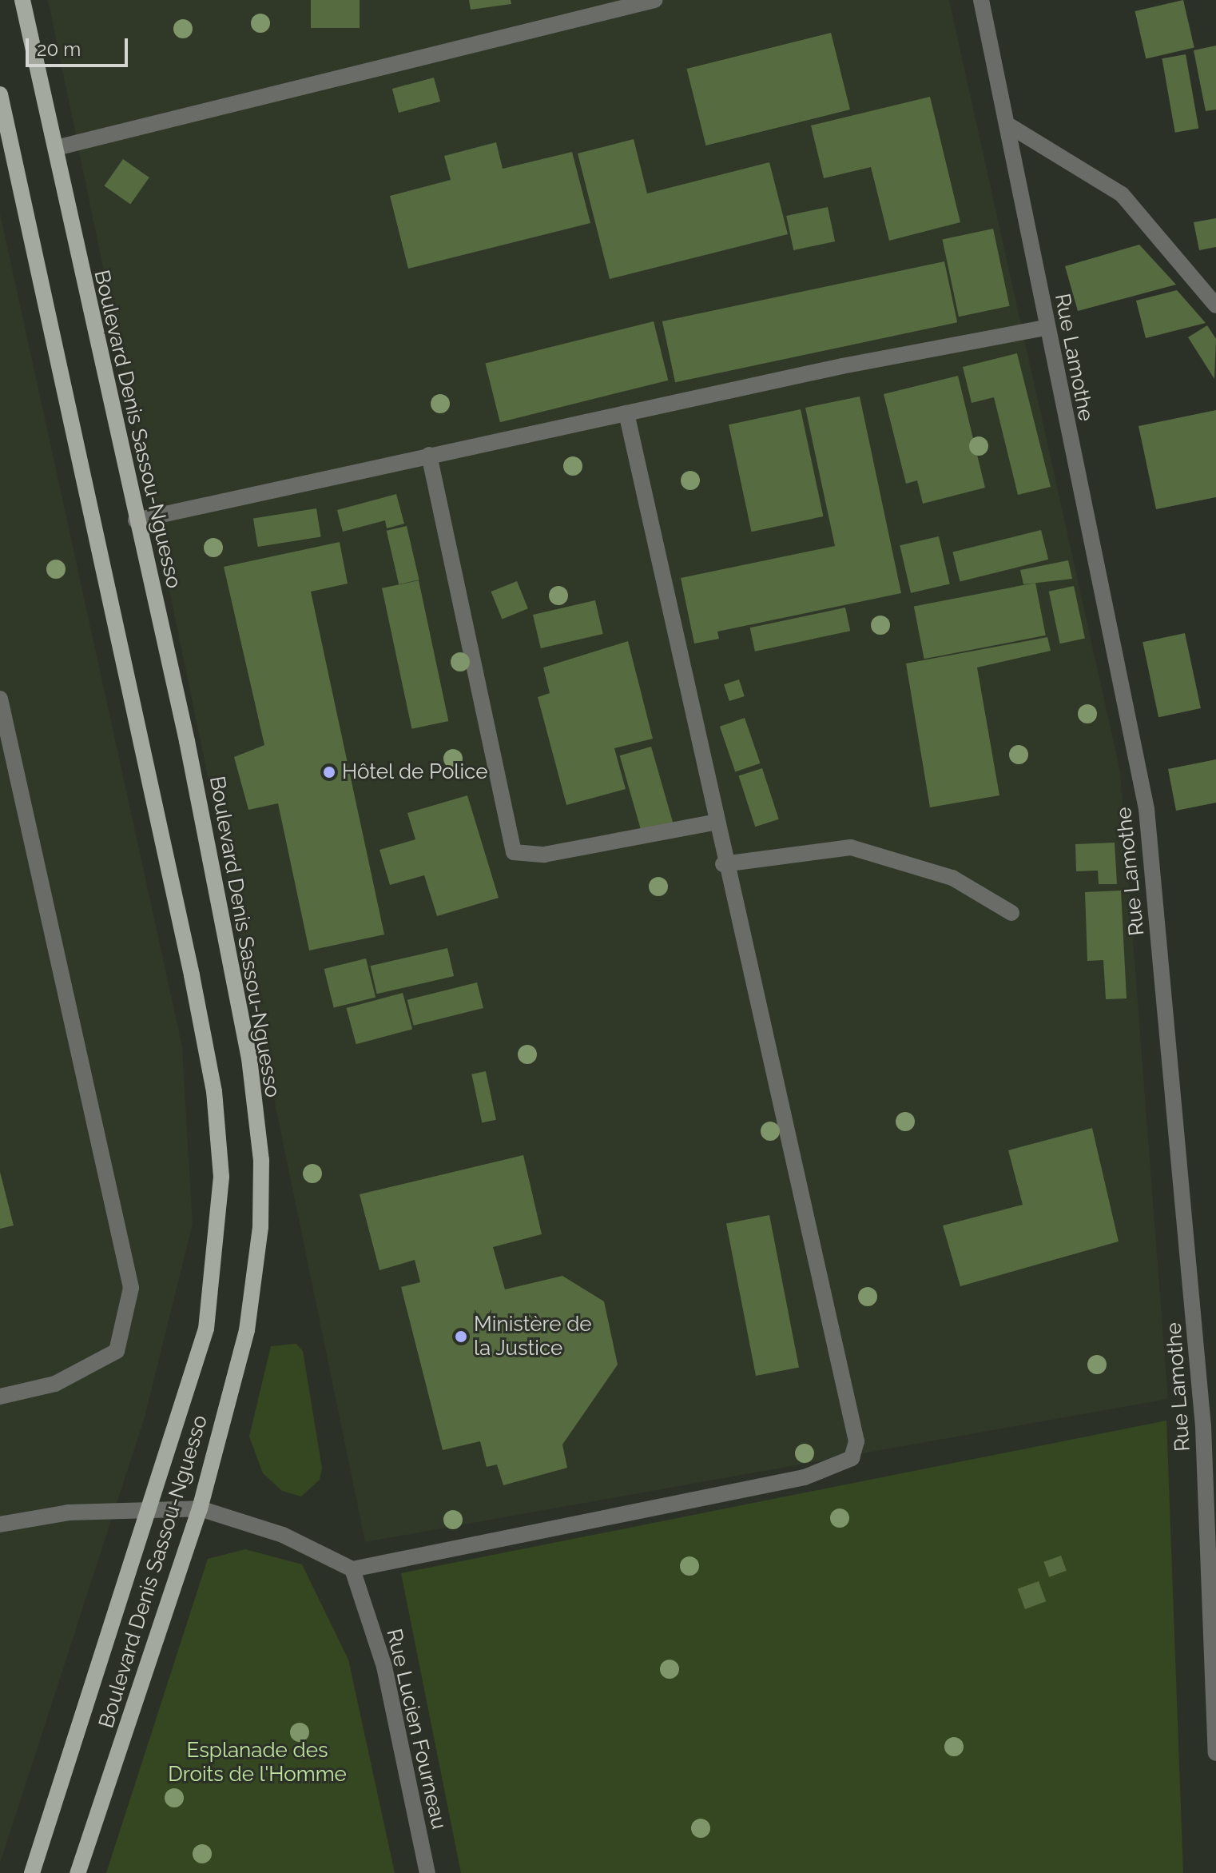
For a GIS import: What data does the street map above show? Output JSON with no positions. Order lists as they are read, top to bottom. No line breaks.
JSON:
{"streets":{"main road":["Boulevard Denis Sassou-Nguesso"],"street":["Rue Lamothe","Rue Lucien Fourneau"]},"parks":["Esplanade des Droits de l'Homme"],"places":["Hôtel de Police","Ministère de la Justice"],"scale_bar":"20 m"}
